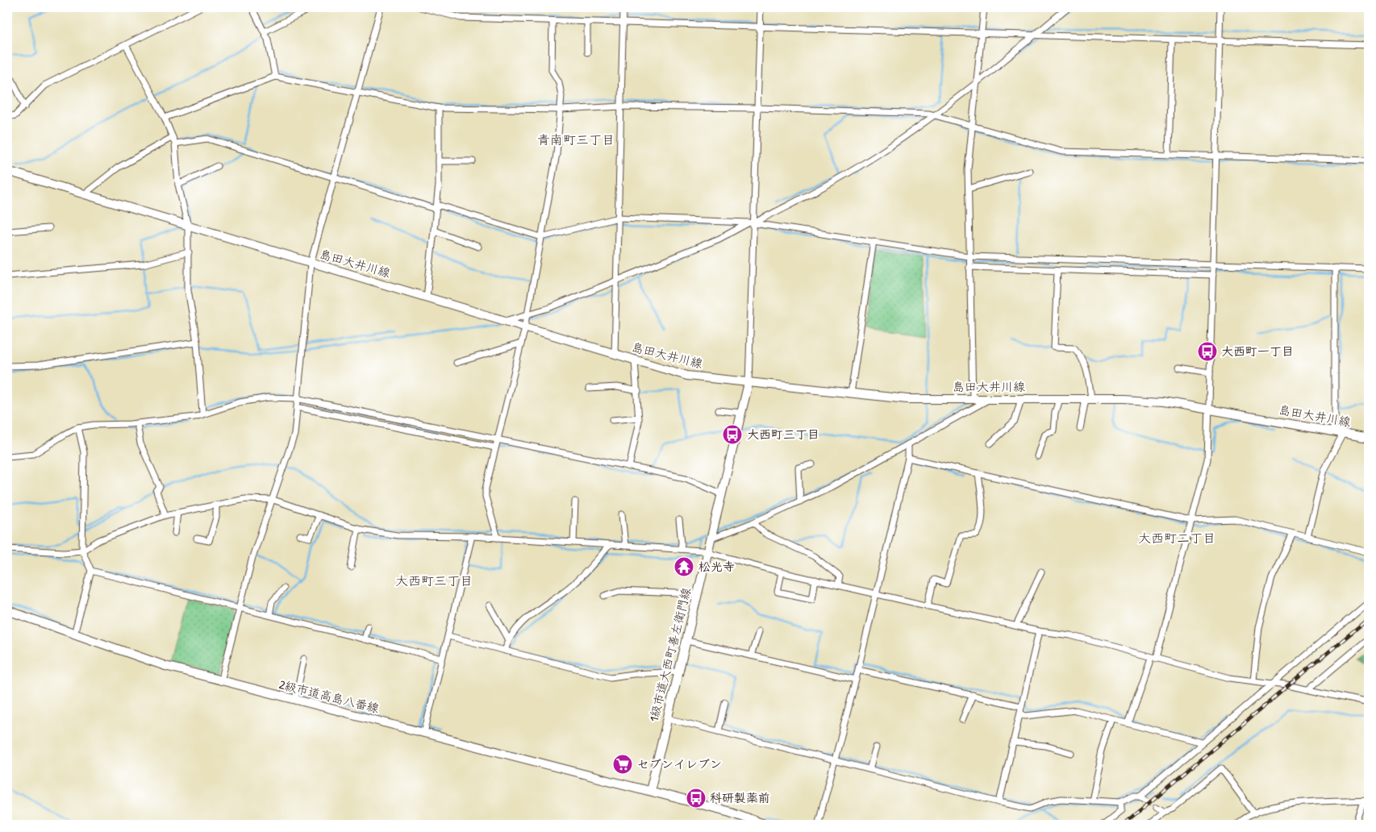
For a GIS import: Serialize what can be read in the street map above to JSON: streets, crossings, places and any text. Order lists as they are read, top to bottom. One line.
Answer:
{"streets":{"main road":["島田大井川線","1級市道大西町善左衛門線","2級市道高島八番線"]},"crossings":[["島田大井川線","1級市道大西町善左衛門線"],["1級市道大西町善左衛門線","2級市道高島八番線"]],"districts":["青南町三丁目","大西町二丁目","大西町三丁目"],"places":{"bus stop":["大西町一丁目","大西町三丁目","科研製薬前"],"temple":["松光寺"],"supermarket":["セブンイレブン"]}}
